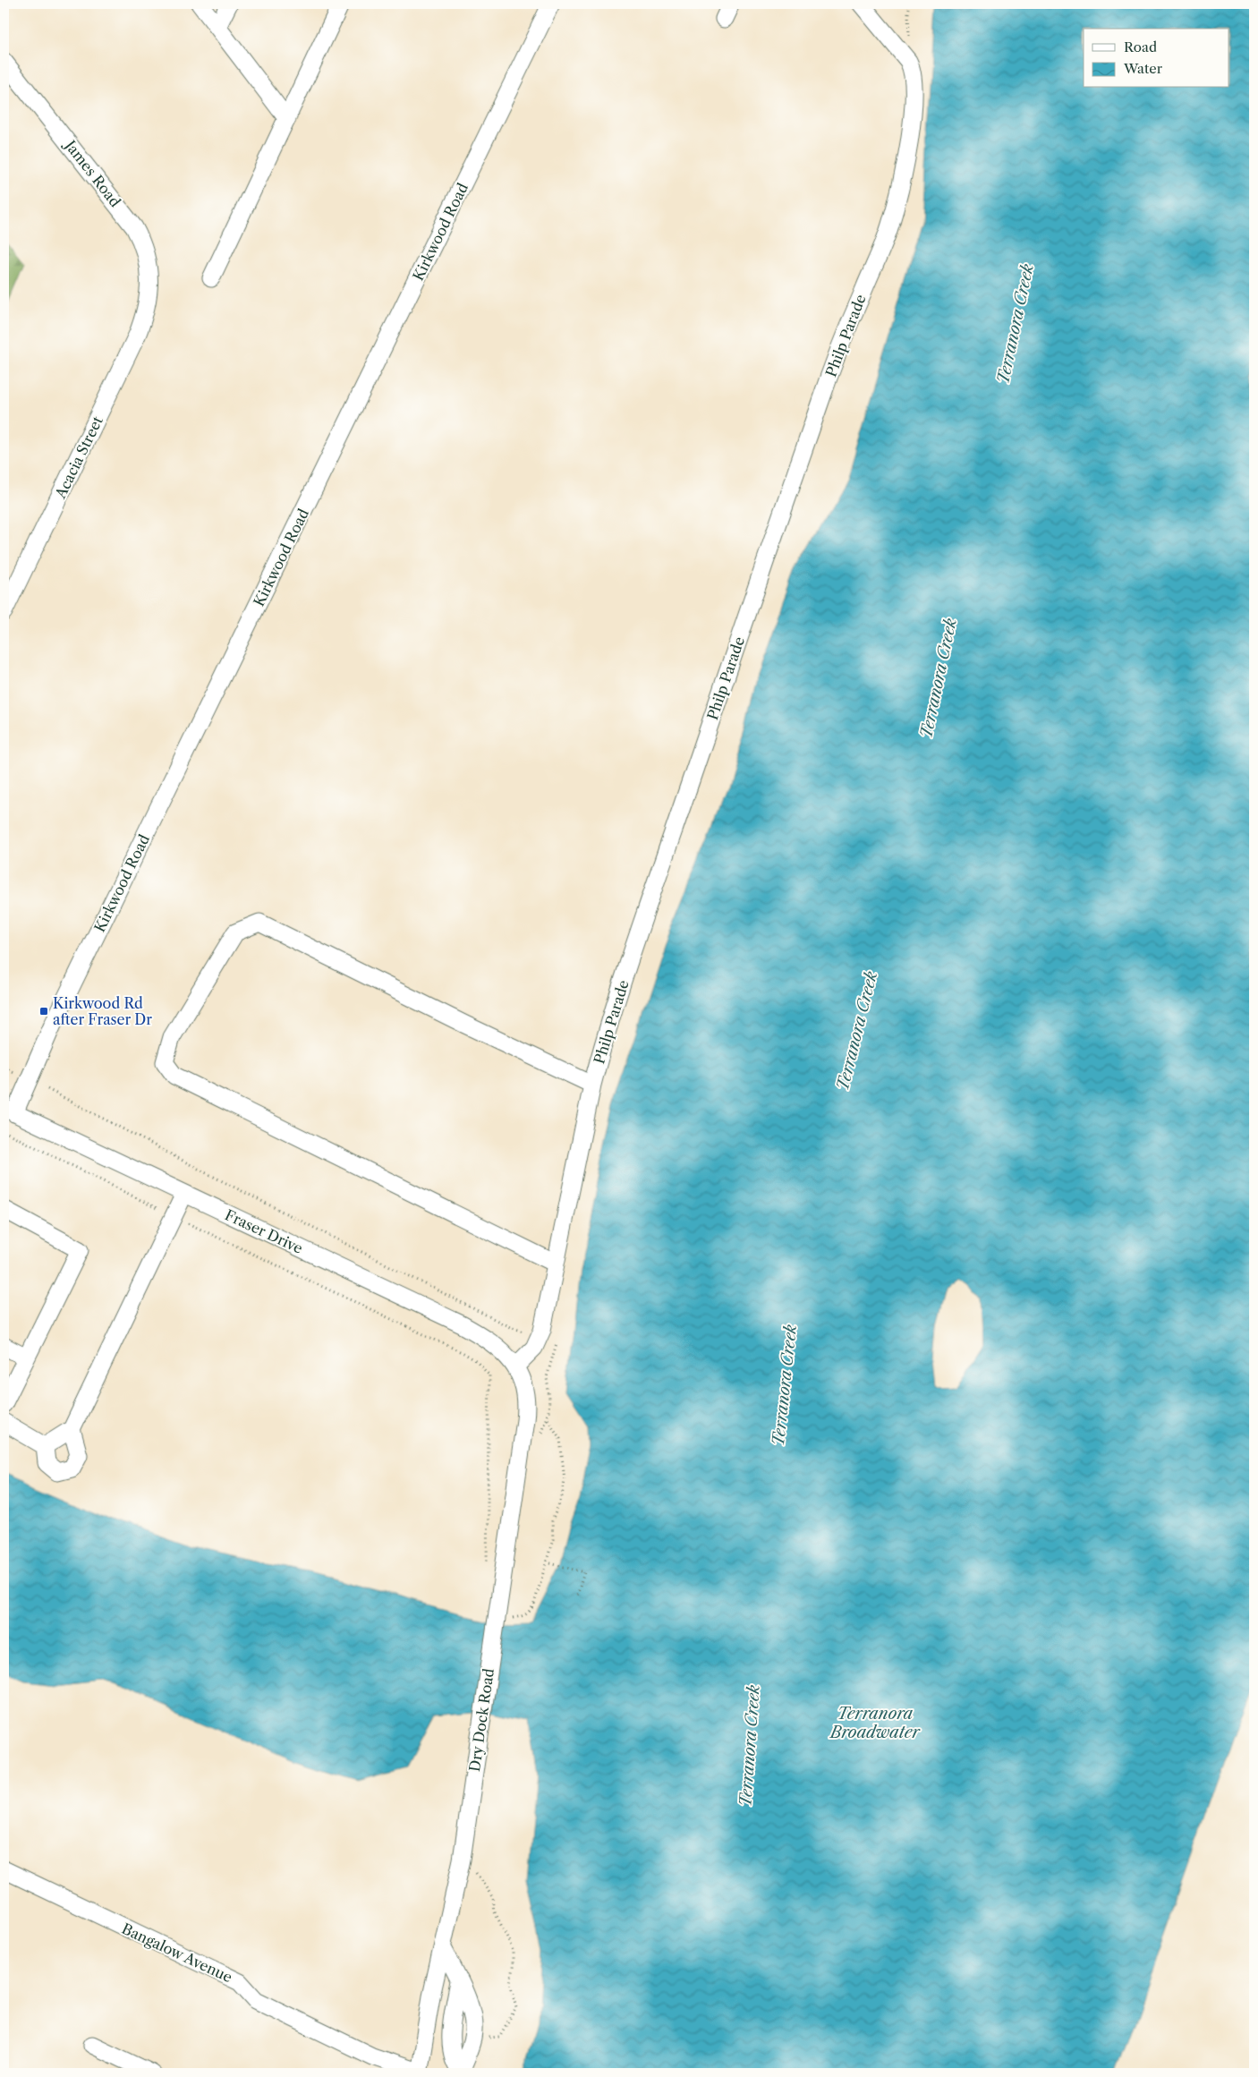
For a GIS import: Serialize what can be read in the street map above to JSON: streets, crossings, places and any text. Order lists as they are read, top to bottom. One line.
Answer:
{"streets":{"street":["James Road","Kirkwood Road","Philp Parade","Acacia Street","Fraser Drive","Dry Dock Road","Bangalow Avenue"]},"crossings":[["James Road","Acacia Street"],["Kirkwood Road","Fraser Drive"],["Philp Parade","Fraser Drive"],["Philp Parade","Dry Dock Road"],["Fraser Drive","Dry Dock Road"],["Dry Dock Road","Bangalow Avenue"]],"water":["Terranora Creek","Terranora Broadwater"],"places":{"transit":["Kirkwood Rd after Fraser Dr"]},"legend":["Road","Water"]}
